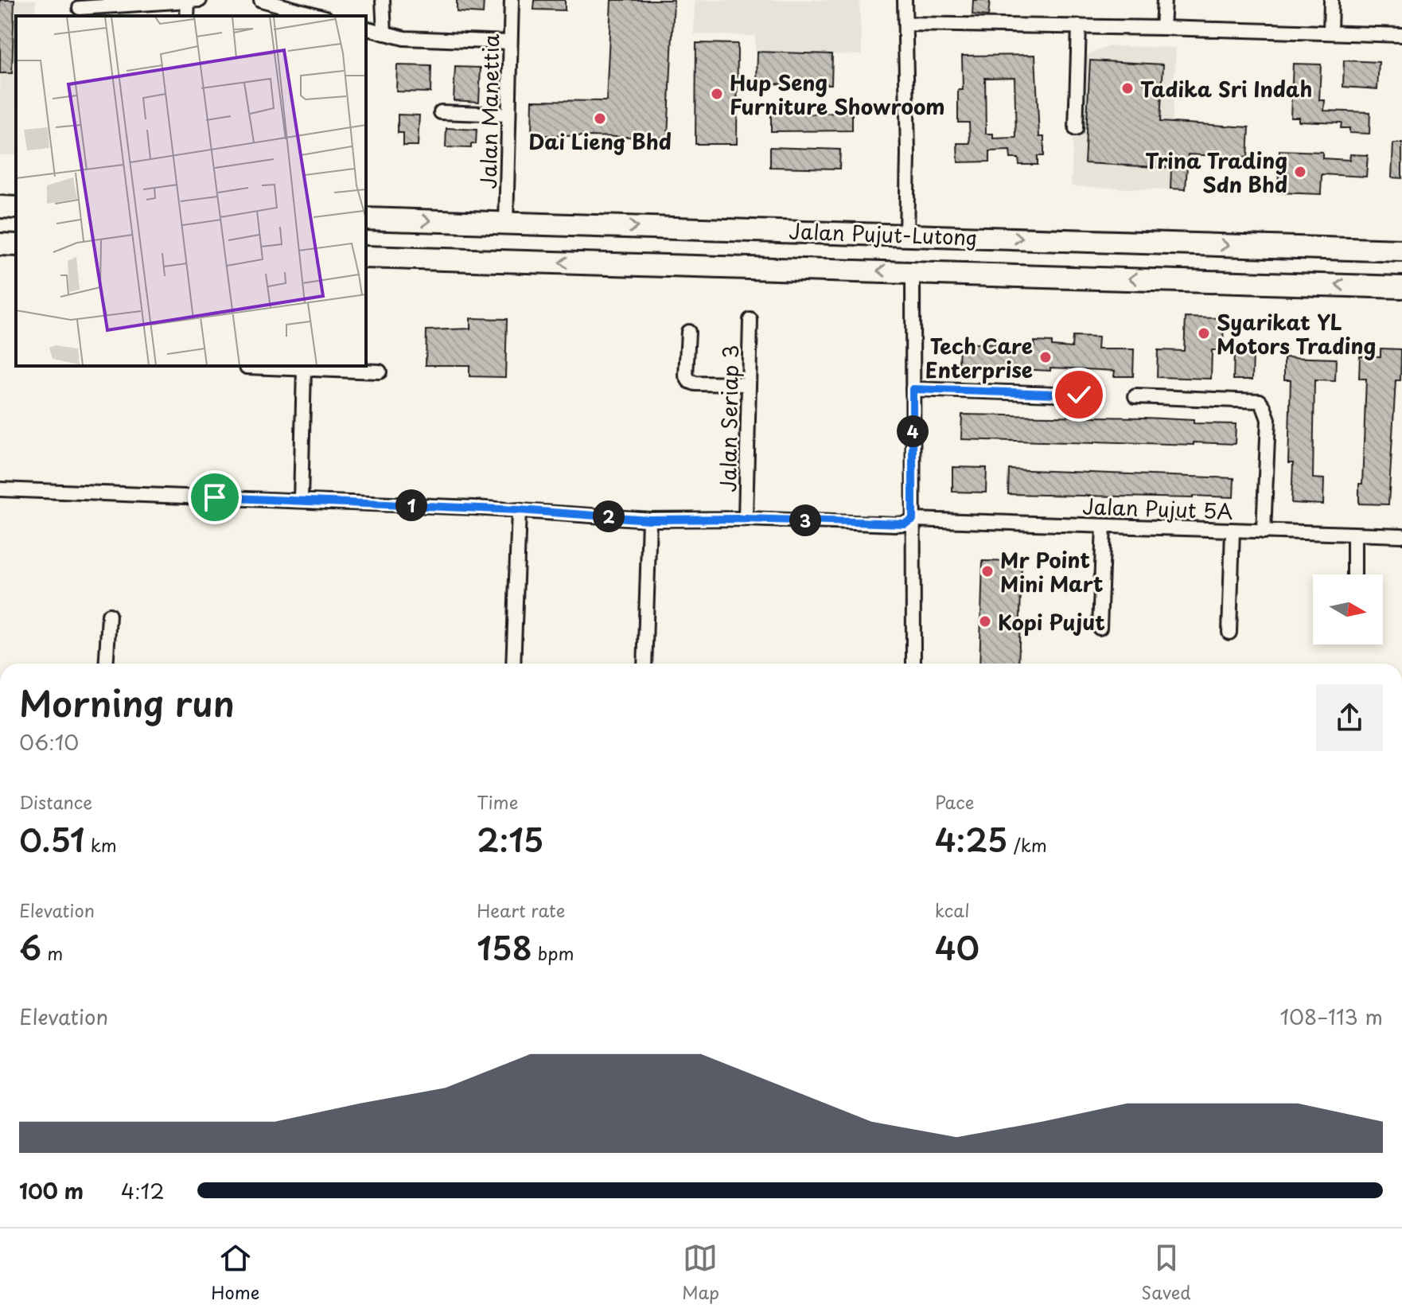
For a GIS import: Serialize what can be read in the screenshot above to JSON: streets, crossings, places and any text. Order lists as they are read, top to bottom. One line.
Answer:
{"streets":{"highway":["Jalan Pujut-Lutong"],"street":["Jalan Manettia","Jalan Seriap 3","Jalan Pujut 5A"]},"crossings":[["Jalan Manettia","Jalan Pujut-Lutong"],["Jalan Seriap 3","Jalan Pujut 5A"]],"places":["Tadika Sri Indah","Hup Seng Furniture Showroom","Dai Lieng Bhd","Trina Trading Sdn Bhd","Syarikat YL Motors Trading","Tech Care Enterprise","Mr Point Mini Mart","Kopi Pujut"],"north":"right","page":{"pins":["4","1","2","3"],"heading":["Morning run","06:10"],"stats":[["Distance","0.51 km"],["Time","2:15"],["Pace","4:25 /km"],["Elevation","6 m"],["Heart rate","158 bpm"],["kcal","40"]],"chart":["Elevation","108–113 m"],"list":[{"name":"100 m","note":"4:12"}],"tabs":["Home","Map","Saved"]}}
